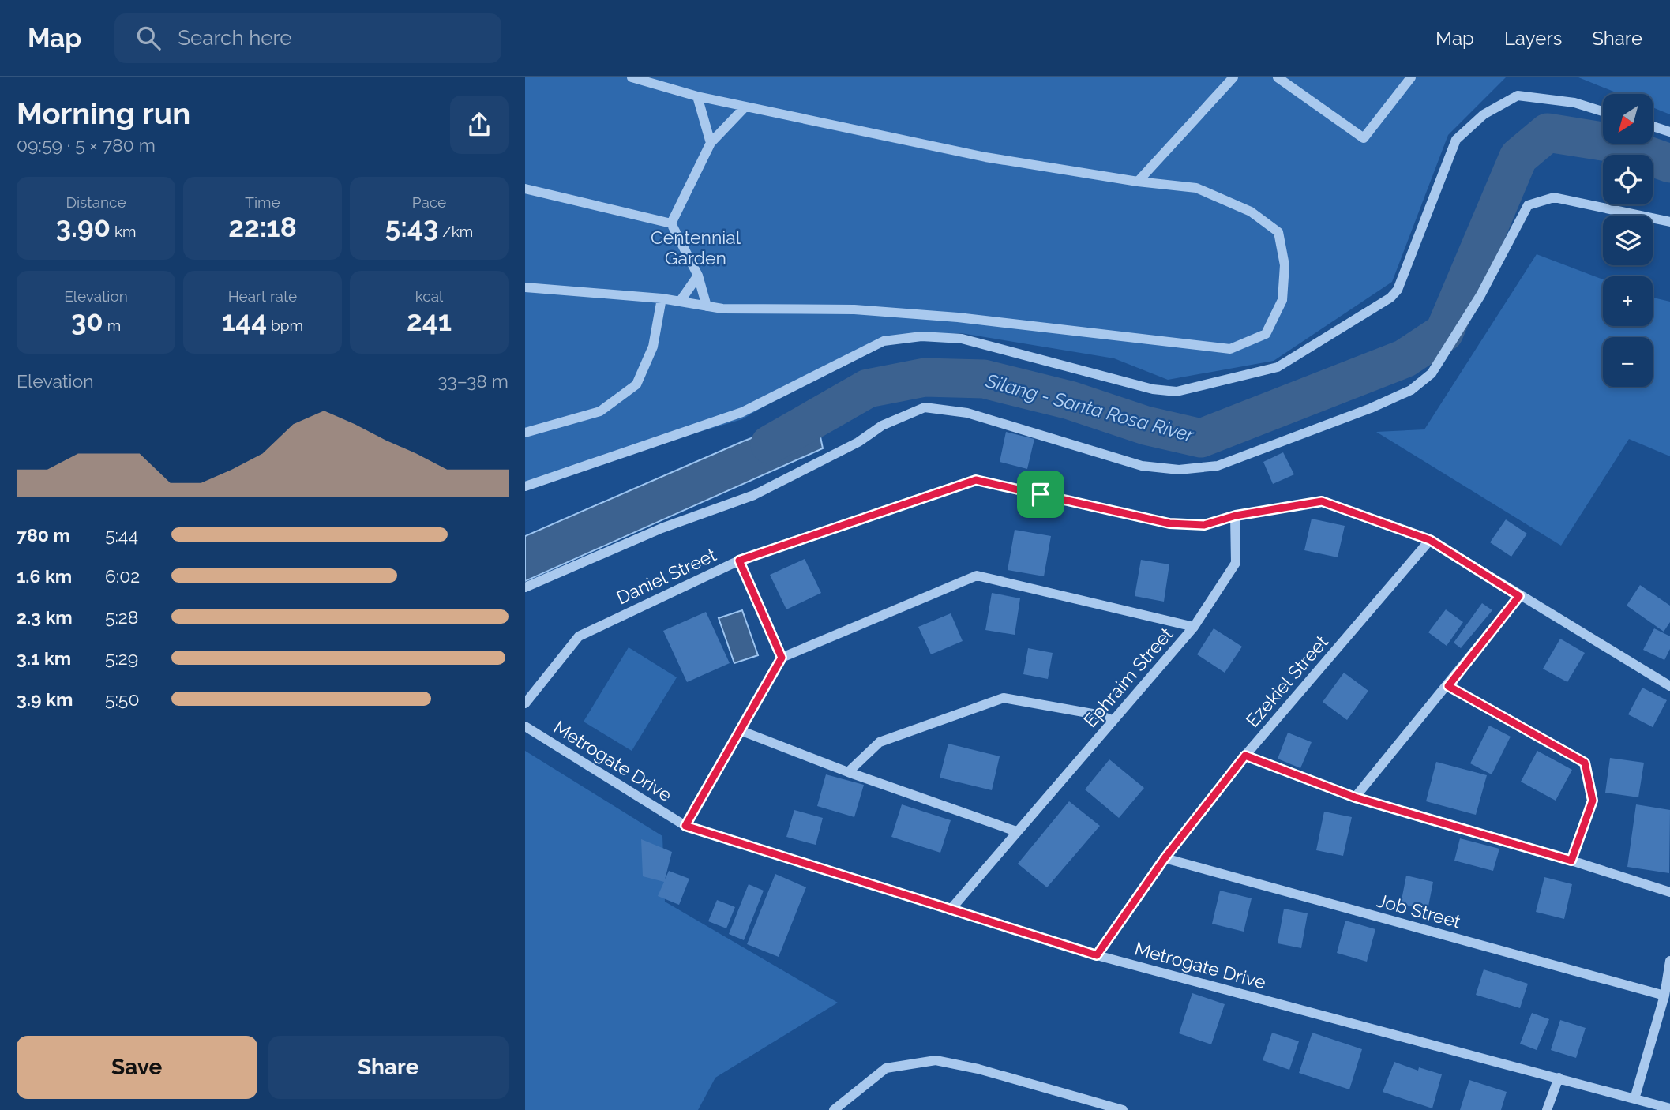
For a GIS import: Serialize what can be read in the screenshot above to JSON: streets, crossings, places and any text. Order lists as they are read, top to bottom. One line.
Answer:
{"streets":{"street":["Daniel Street","Ephraim Street","Ezekiel Street","Metrogate Drive","Job Street"]},"crossings":[["Daniel Street","Ephraim Street"],["Ephraim Street","Metrogate Drive"],["Ezekiel Street","Metrogate Drive"],["Ezekiel Street","Job Street"]],"water":["Silang - Santa Rosa River"],"parks":["Centennial Garden"],"north":"bottom left","page":{"header":"Map","search":"Search here","nav":["Map","Layers","Share"],"heading":["Morning run","09:59 · 5 × 780 m"],"map_buttons":["+","−"],"stats":[["Distance","3.90 km"],["Time","22:18"],["Pace","5:43 /km"],["Elevation","30 m"],["Heart rate","144 bpm"],["kcal","241"]],"chart":["Elevation","33–38 m"],"list":[{"name":"780 m","note":"5:44"},{"name":"1.6 km","note":"6:02"},{"name":"2.3 km","note":"5:28"},{"name":"3.1 km","note":"5:29"},{"name":"3.9 km","note":"5:50"}],"buttons":["Save","Share"]}}
